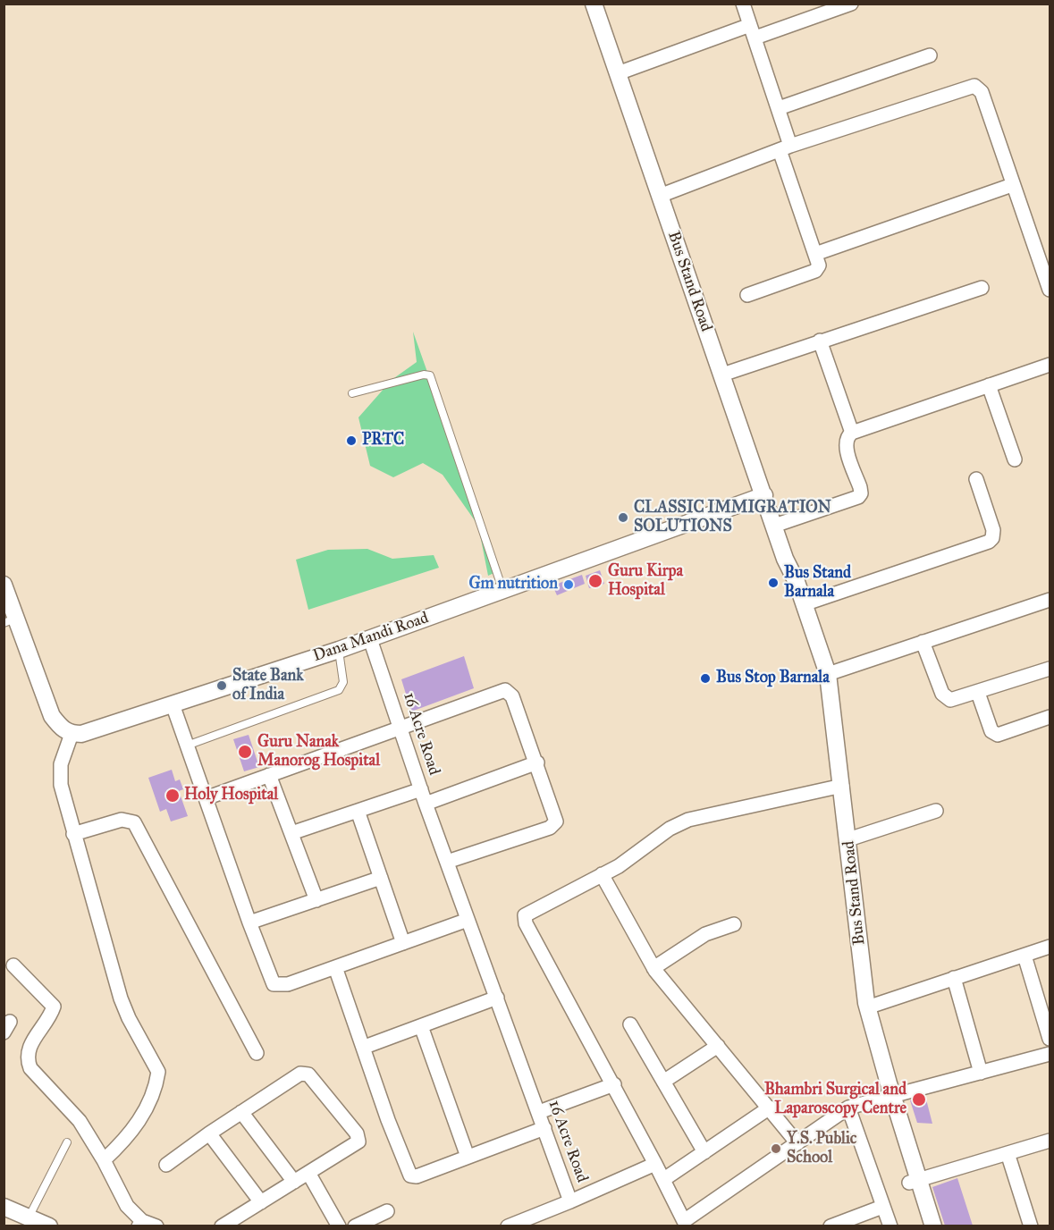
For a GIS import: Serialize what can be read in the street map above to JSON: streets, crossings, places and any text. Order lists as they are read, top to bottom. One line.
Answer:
{"streets":{"street":["Bus Stand Road","Dana Mandi Road","16 Acre Road"]},"crossings":[["Bus Stand Road","Dana Mandi Road"],["Dana Mandi Road","16 Acre Road"]],"places":["PRTC","CLASSIC IMMIGRATION SOLUTIONS","Guru Kirpa Hospital","Bus Stand Barnala","Gm nutrition","Bus Stop Barnala","State Bank of India","Guru Nanak Manorog Hospital","Holy Hospital","Bhambri Surgical and Laparoscopy Centre","Y.S. Public School"]}
